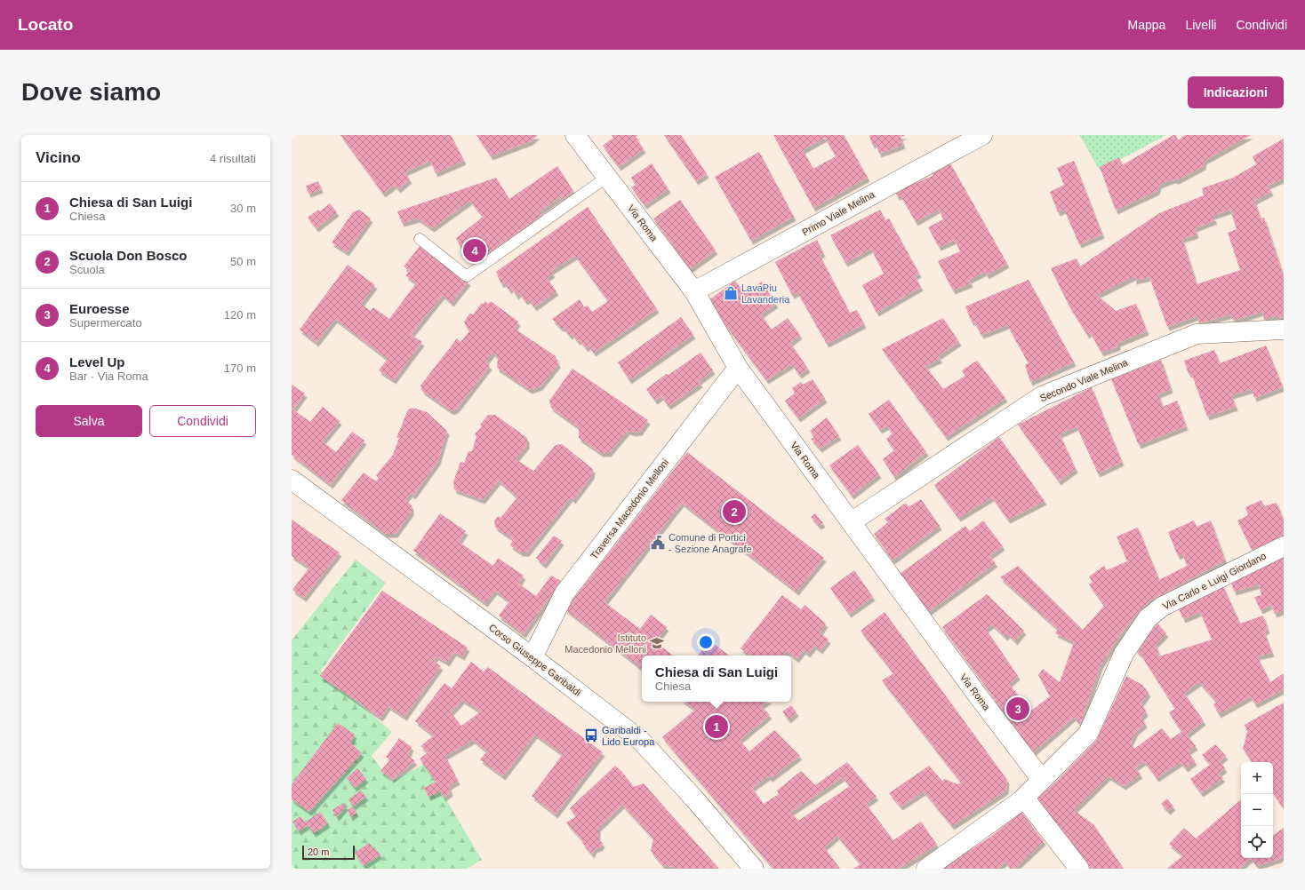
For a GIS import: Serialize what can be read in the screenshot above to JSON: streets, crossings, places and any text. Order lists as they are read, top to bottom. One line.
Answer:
{"streets":{"street":["Primo Viale Melina","Via Roma","Secondo Viale Melina","Traversa Macedonio Melloni","Via Carlo e Luigi Giordano","Corso Giuseppe Garibaldi"]},"crossings":[["Primo Viale Melina","Via Roma"],["Via Roma","Secondo Viale Melina"],["Via Roma","Traversa Macedonio Melloni"],["Via Roma","Via Carlo e Luigi Giordano"],["Traversa Macedonio Melloni","Corso Giuseppe Garibaldi"]],"places":{"shop":["LavaPiu Lavanderia"],"public building":["Comune di Portici - Sezione Anagrafe"],"school or university":["Istituto Macedonio Melloni"],"bus stop":["Garibaldi - Lido Europa"]},"scale_bar":"20 m","page":{"header":"Locato","nav":["Mappa","Livelli","Condividi"],"buttons":["Indicazioni",["Salva","Condividi"]],"title":"Dove siamo","heading":["Vicino","4 risultati"],"list":[{"mark":"1","name":"Chiesa di San Luigi","note":"Chiesa","value":"30 m"},{"mark":"2","name":"Scuola Don Bosco","note":"Scuola","value":"50 m"},{"mark":"3","name":"Euroesse","note":"Supermercato","value":"120 m"},{"mark":"4","name":"Level Up","note":"Bar · Via Roma","value":"170 m"}],"pins":["4","2","3","1"],"popup":["Chiesa di San Luigi","Chiesa"],"map_buttons":["+","−"],"scale":"20 m"}}
